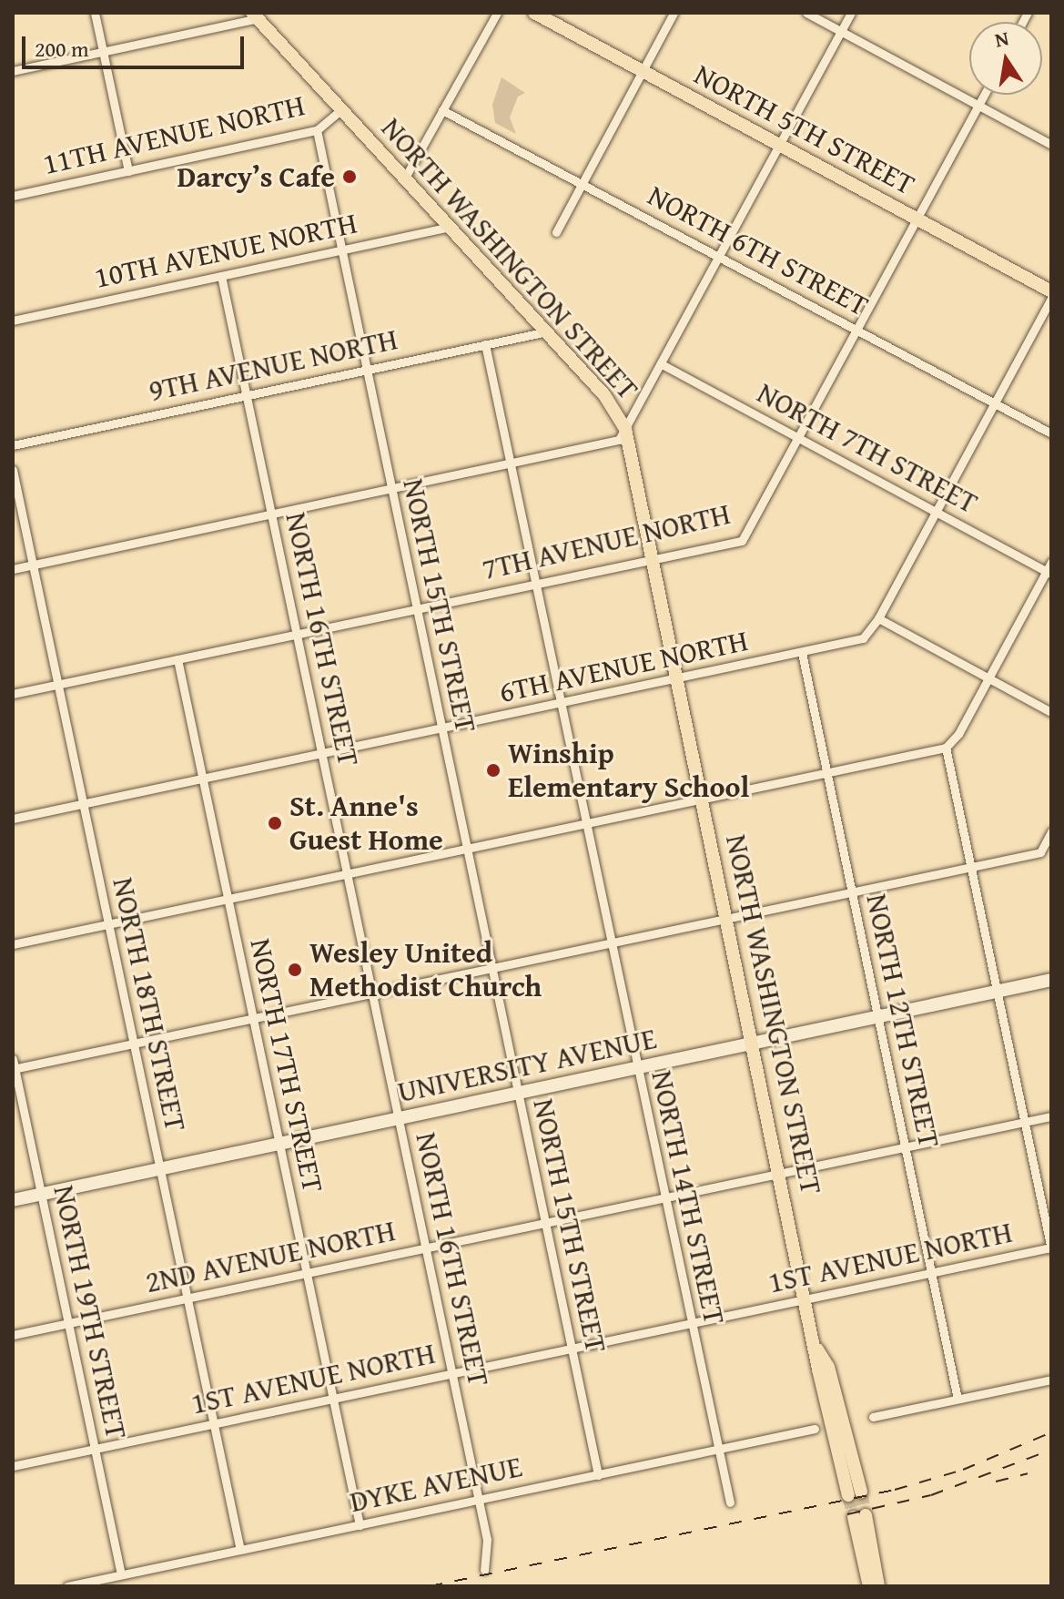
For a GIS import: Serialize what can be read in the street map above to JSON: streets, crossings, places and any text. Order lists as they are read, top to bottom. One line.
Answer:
{"streets":{"main road":["NORTH 5TH STREET","NORTH WASHINGTON STREET"],"street":["11TH AVENUE NORTH","10TH AVENUE NORTH","NORTH 6TH STREET","9TH AVENUE NORTH","NORTH 7TH STREET","7TH AVENUE NORTH","NORTH 15TH STREET","NORTH 16TH STREET","6TH AVENUE NORTH","NORTH 18TH STREET","NORTH 12TH STREET","NORTH 17TH STREET","UNIVERSITY AVENUE","NORTH 14TH STREET","2ND AVENUE NORTH","1ST AVENUE NORTH","NORTH 19TH STREET","DYKE AVENUE"]},"crossings":[["NORTH 5TH STREET","7TH AVENUE NORTH"],["11TH AVENUE NORTH","NORTH WASHINGTON STREET"],["11TH AVENUE NORTH","NORTH 15TH STREET"],["10TH AVENUE NORTH","NORTH WASHINGTON STREET"],["10TH AVENUE NORTH","NORTH 15TH STREET"],["10TH AVENUE NORTH","NORTH 16TH STREET"],["NORTH 6TH STREET","7TH AVENUE NORTH"],["NORTH 6TH STREET","6TH AVENUE NORTH"],["NORTH WASHINGTON STREET","9TH AVENUE NORTH"],["NORTH WASHINGTON STREET","7TH AVENUE NORTH"],["NORTH WASHINGTON STREET","6TH AVENUE NORTH"],["NORTH WASHINGTON STREET","UNIVERSITY AVENUE"],["NORTH WASHINGTON STREET","2ND AVENUE NORTH"],["NORTH WASHINGTON STREET","1ST AVENUE NORTH"],["9TH AVENUE NORTH","NORTH 15TH STREET"],["9TH AVENUE NORTH","NORTH 16TH STREET"],["9TH AVENUE NORTH","NORTH 14TH STREET"],["NORTH 7TH STREET","7TH AVENUE NORTH"],["NORTH 7TH STREET","6TH AVENUE NORTH"],["7TH AVENUE NORTH","NORTH 15TH STREET"],["7TH AVENUE NORTH","NORTH 16TH STREET"],["7TH AVENUE NORTH","NORTH 18TH STREET"],["7TH AVENUE NORTH","NORTH 17TH STREET"],["7TH AVENUE NORTH","NORTH 14TH STREET"],["NORTH 15TH STREET","6TH AVENUE NORTH"],["NORTH 15TH STREET","UNIVERSITY AVENUE"],["NORTH 15TH STREET","2ND AVENUE NORTH"],["NORTH 15TH STREET","1ST AVENUE NORTH"],["NORTH 15TH STREET","DYKE AVENUE"],["NORTH 16TH STREET","6TH AVENUE NORTH"],["NORTH 16TH STREET","UNIVERSITY AVENUE"],["NORTH 16TH STREET","2ND AVENUE NORTH"],["NORTH 16TH STREET","1ST AVENUE NORTH"],["NORTH 16TH STREET","DYKE AVENUE"],["6TH AVENUE NORTH","NORTH 18TH STREET"],["6TH AVENUE NORTH","NORTH 12TH STREET"],["6TH AVENUE NORTH","NORTH 17TH STREET"],["6TH AVENUE NORTH","NORTH 14TH STREET"],["NORTH 18TH STREET","UNIVERSITY AVENUE"],["NORTH 18TH STREET","2ND AVENUE NORTH"],["NORTH 18TH STREET","1ST AVENUE NORTH"],["NORTH 18TH STREET","DYKE AVENUE"],["NORTH 12TH STREET","UNIVERSITY AVENUE"],["NORTH 12TH STREET","2ND AVENUE NORTH"],["NORTH 12TH STREET","1ST AVENUE NORTH"],["NORTH 17TH STREET","UNIVERSITY AVENUE"],["NORTH 17TH STREET","2ND AVENUE NORTH"],["NORTH 17TH STREET","1ST AVENUE NORTH"],["NORTH 17TH STREET","DYKE AVENUE"],["UNIVERSITY AVENUE","NORTH 14TH STREET"],["UNIVERSITY AVENUE","NORTH 19TH STREET"],["NORTH 14TH STREET","2ND AVENUE NORTH"],["NORTH 14TH STREET","1ST AVENUE NORTH"],["NORTH 14TH STREET","DYKE AVENUE"],["2ND AVENUE NORTH","NORTH 19TH STREET"],["1ST AVENUE NORTH","NORTH 19TH STREET"],["NORTH 19TH STREET","DYKE AVENUE"]],"places":["Darcy’s Cafe","Winship Elementary School","St. Anne's Guest Home","Wesley United Methodist Church"],"scale_bar":"200 m","north":"top"}
